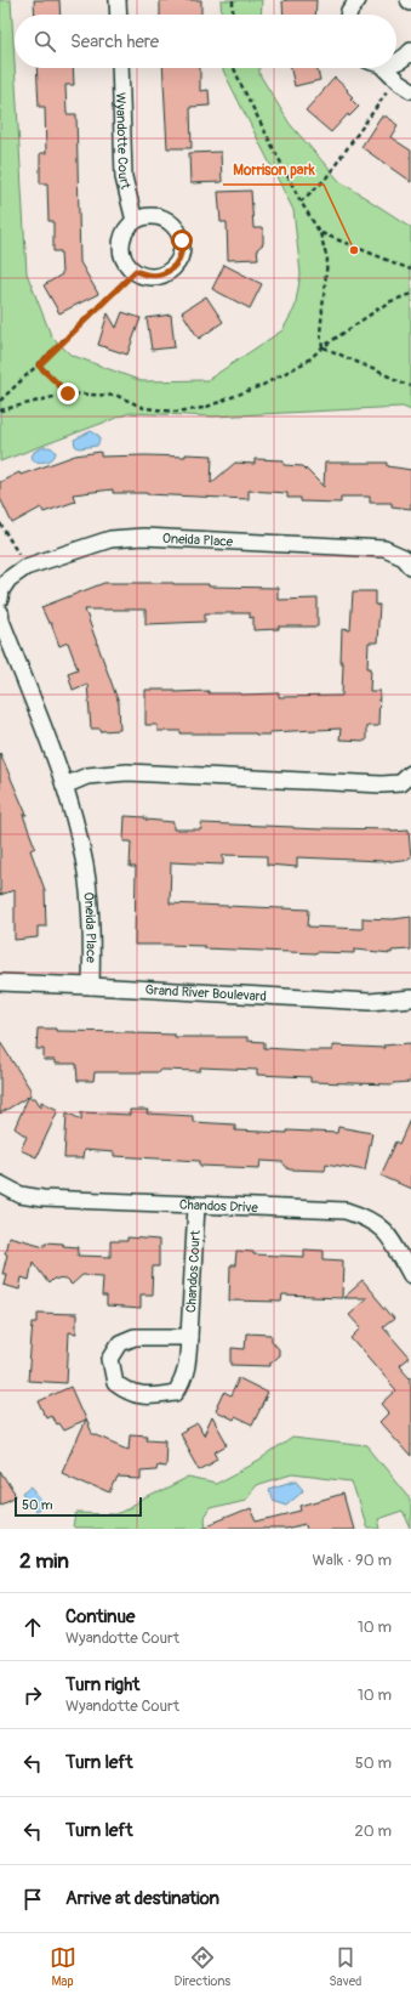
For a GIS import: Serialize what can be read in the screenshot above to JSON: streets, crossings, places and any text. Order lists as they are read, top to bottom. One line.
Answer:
{"streets":{"street":["Wyandotte Court","Oneida Place","Grand River Boulevard","Chandos Drive","Chandos Court"]},"crossings":[["Oneida Place","Grand River Boulevard"],["Chandos Drive","Chandos Court"]],"places":["Morrison park"],"scale_bar":"50 m","page":{"search":"Search here","scale":"50 m","heading":["2 min","Walk · 90 m"],"list":[["Continue","Wyandotte Court","10 m"],["Turn right","Wyandotte Court","10 m"],["Turn left","50 m"],["Turn left","20 m"],"Arrive at destination"],"nav":["Map","Directions","Saved"]}}
